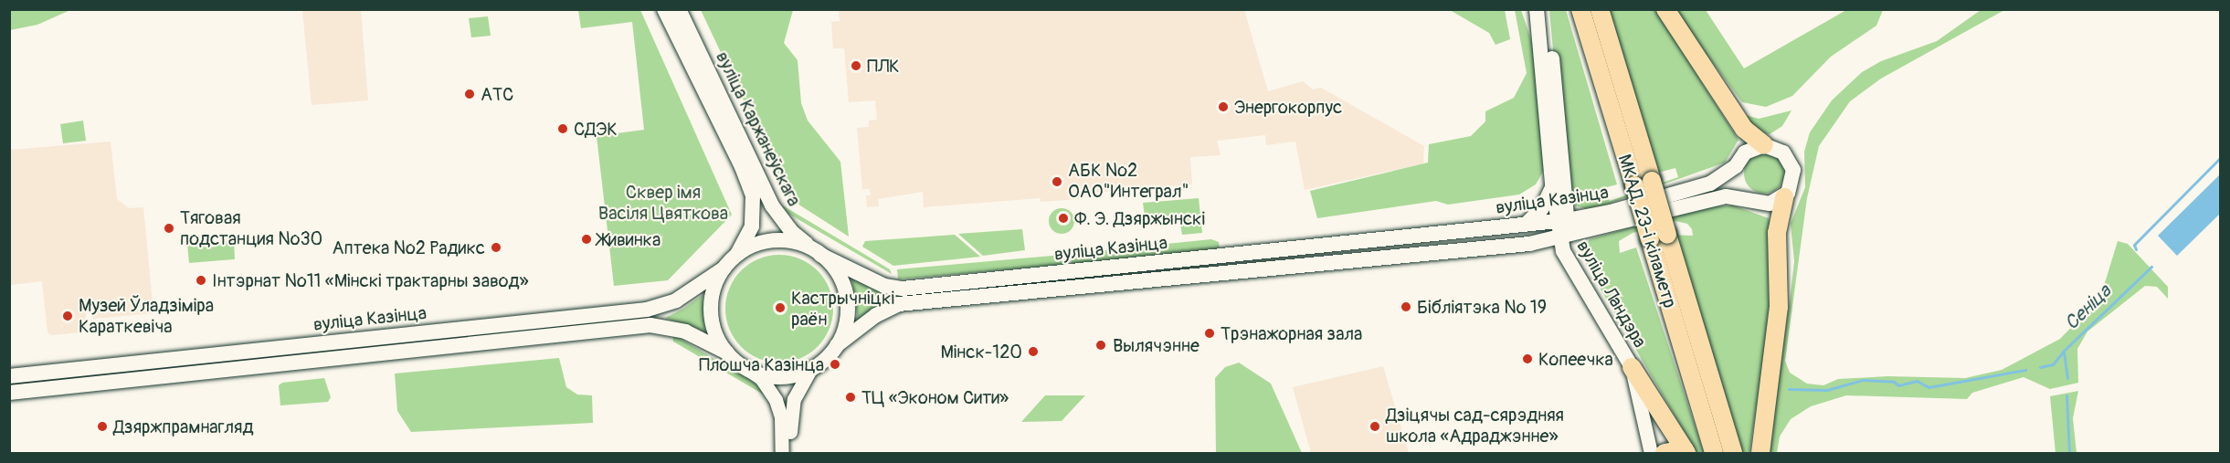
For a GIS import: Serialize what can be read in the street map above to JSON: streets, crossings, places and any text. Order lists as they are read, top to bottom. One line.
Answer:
{"streets":{"highway":["МКАД, 23-і кіламетр"],"main road":["вуліца Каржанеўскага","вуліца Казінца","вуліца Ландэра"]},"crossings":[["вуліца Каржанеўскага","вуліца Казінца"],["вуліца Казінца","вуліца Ландэра"]],"water":["Сеніца"],"parks":["Сквер імя Васіля Цвяткова"],"places":["ПЛК","АТС","Энергокорпус","СДЭК","АБК №2 ОАО\"Интеграл\"","Ф. Э. Дзяржынскі","Тяговая подстанция №30","Живинка","Аптека №2 Радикс","Інтэрнат №11 «Мінскі трактарны завод»","Бібліятэка № 19","Кастрычніцкі раён","Музей Ўладзіміра Караткевіча","Трэнажорная зала","Вылячэнне","Мінск-120","Копеечка","Плошча Казінца","ТЦ «Эконом Сити»","Дзяржпрамнагляд","Дзіцячы сад-сярэдняя школа «Адраджэнне»"]}
